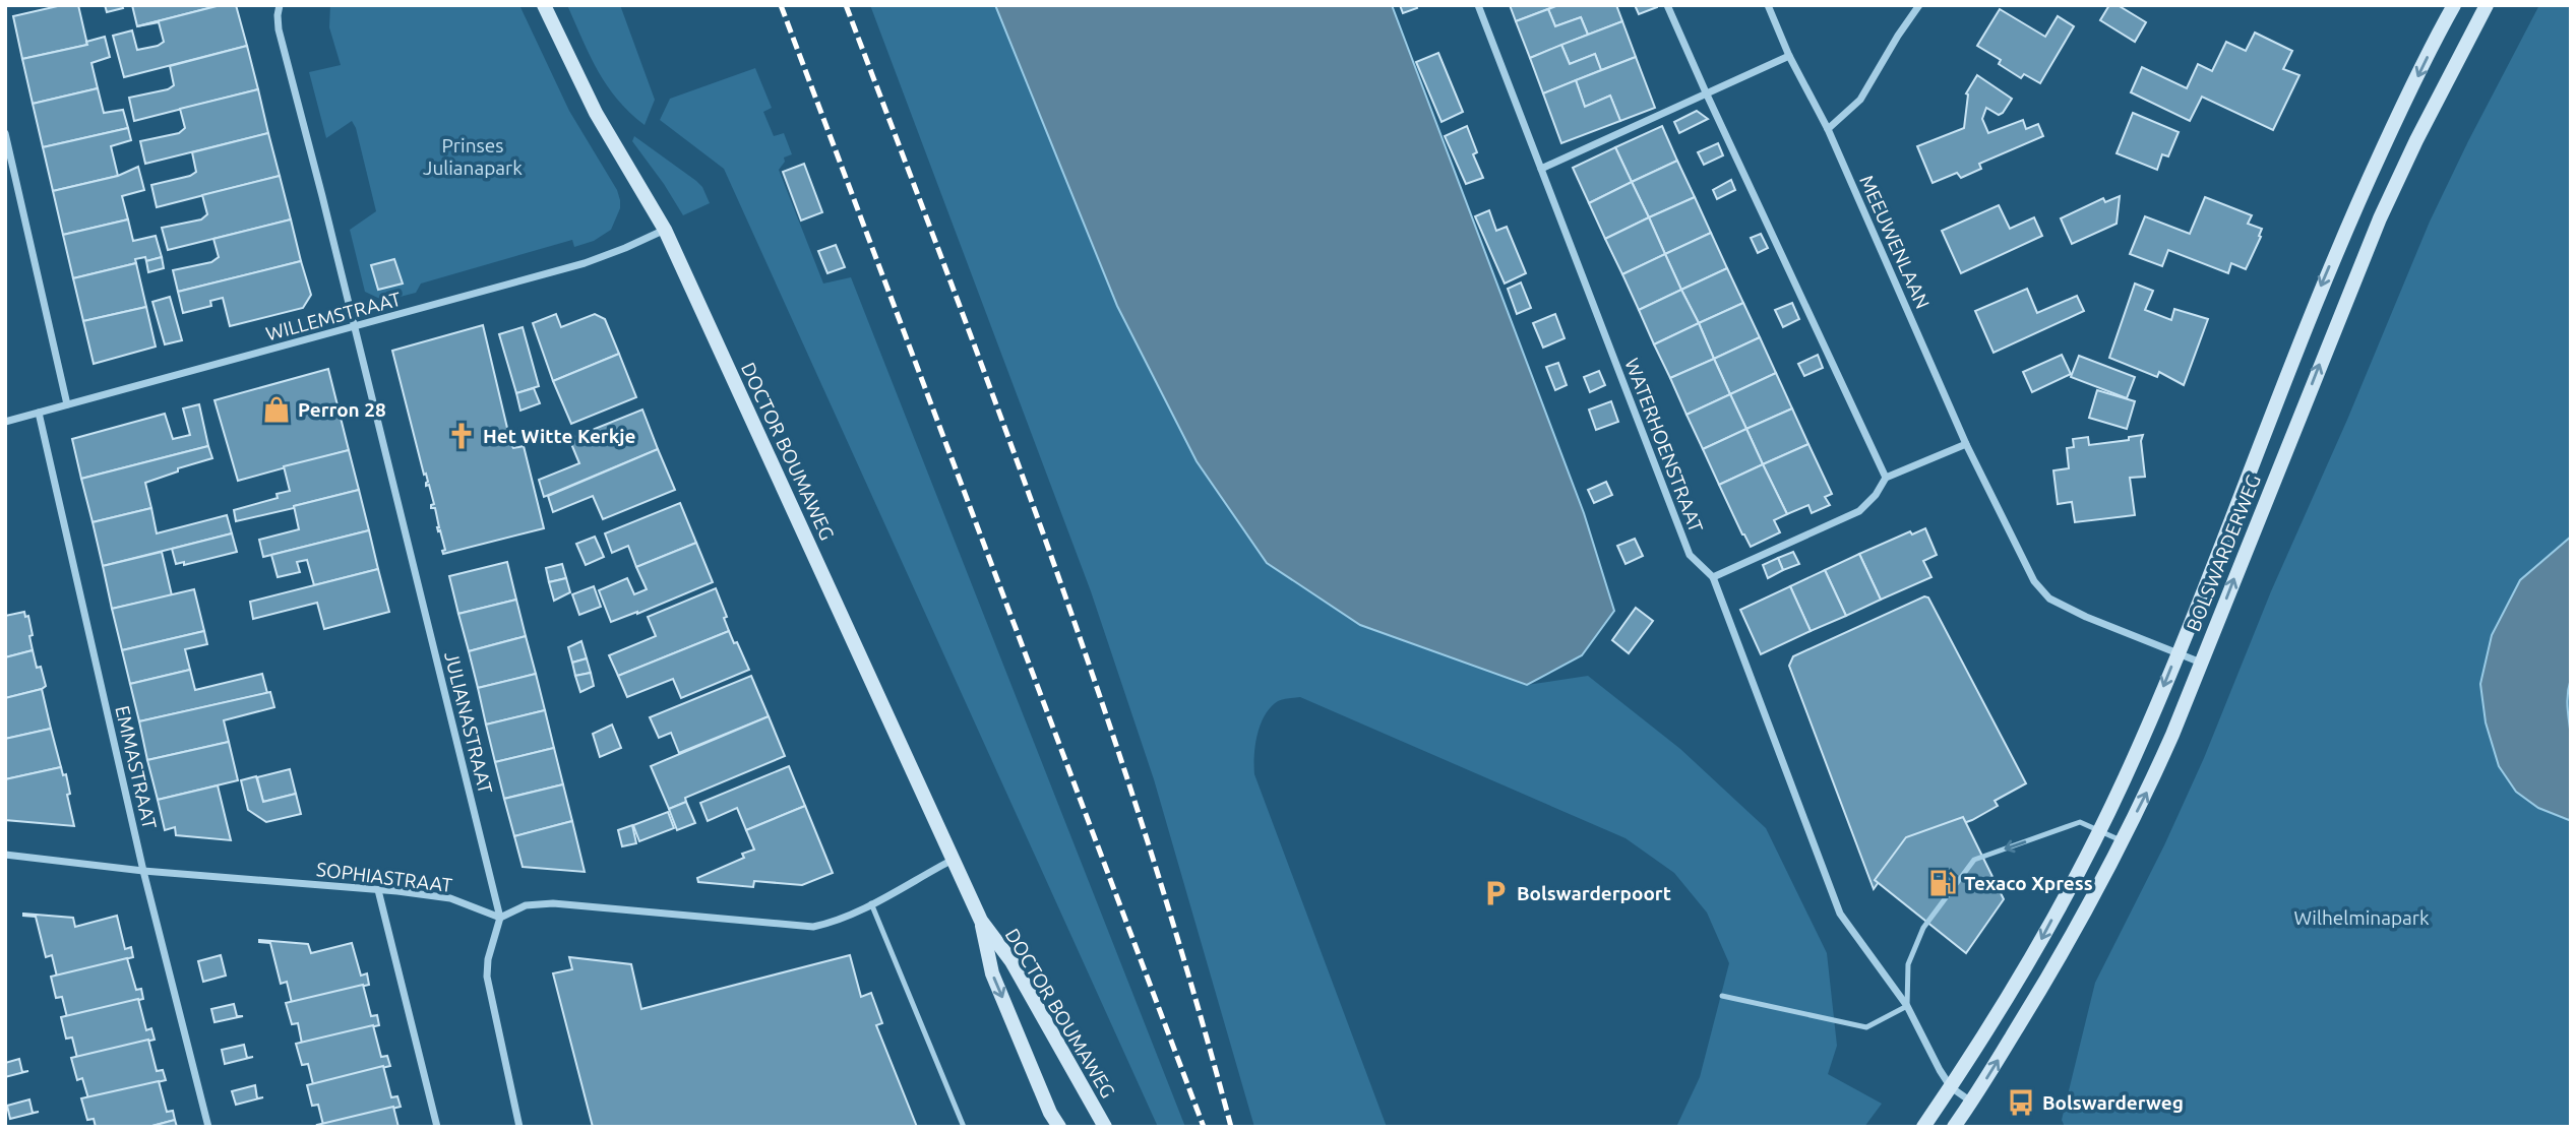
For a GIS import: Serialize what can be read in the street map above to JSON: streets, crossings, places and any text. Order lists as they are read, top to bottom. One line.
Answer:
{"streets":{"main road":["DOCTOR BOUMAWEG","BOLSWARDERWEG"],"street":["MEEUWENLAAN","WILLEMSTRAAT","WATERHOENSTRAAT","JULIANASTRAAT","EMMASTRAAT","SOPHIASTRAAT"]},"crossings":[["MEEUWENLAAN","BOLSWARDERWEG"],["WILLEMSTRAAT","DOCTOR BOUMAWEG"],["WILLEMSTRAAT","JULIANASTRAAT"],["WILLEMSTRAAT","EMMASTRAAT"],["WATERHOENSTRAAT","BOLSWARDERWEG"],["JULIANASTRAAT","SOPHIASTRAAT"],["EMMASTRAAT","SOPHIASTRAAT"]],"parks":["Prinses Julianapark","Wilhelminapark"],"places":{"shop":["Perron 28"],"church":["Het Witte Kerkje"],"fuel station":["Texaco Xpress"],"parking":["Bolswarderpoort"],"bus stop":["Bolswarderweg"]}}
